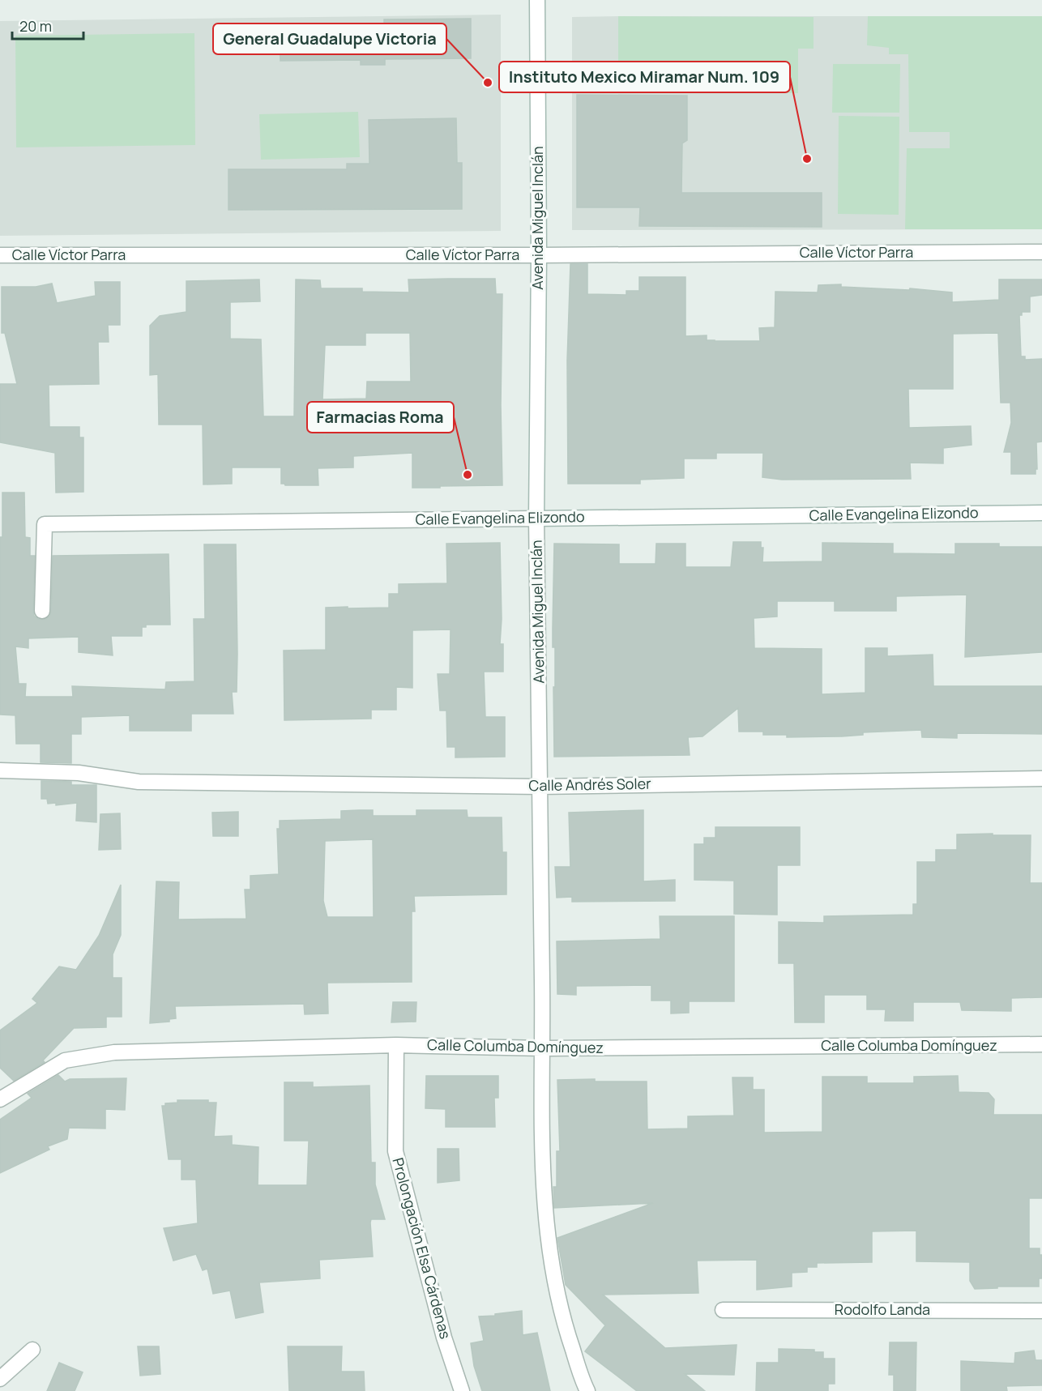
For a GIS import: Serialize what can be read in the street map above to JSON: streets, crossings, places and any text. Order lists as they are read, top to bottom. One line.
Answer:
{"streets":{"street":["Avenida Miguel Inclán","Calle Víctor Parra","Calle Evangelina Elizondo","Calle Andrés Soler","Calle Columba Domínguez","Prolongación Elsa Cárdenas","Rodolfo Landa"]},"crossings":[["Avenida Miguel Inclán","Calle Víctor Parra"],["Avenida Miguel Inclán","Calle Evangelina Elizondo"],["Avenida Miguel Inclán","Calle Andrés Soler"],["Avenida Miguel Inclán","Calle Columba Domínguez"],["Calle Columba Domínguez","Prolongación Elsa Cárdenas"]],"places":["General Guadalupe Victoria","Instituto Mexico Miramar Num. 109","Farmacias Roma"],"scale_bar":"20 m"}
